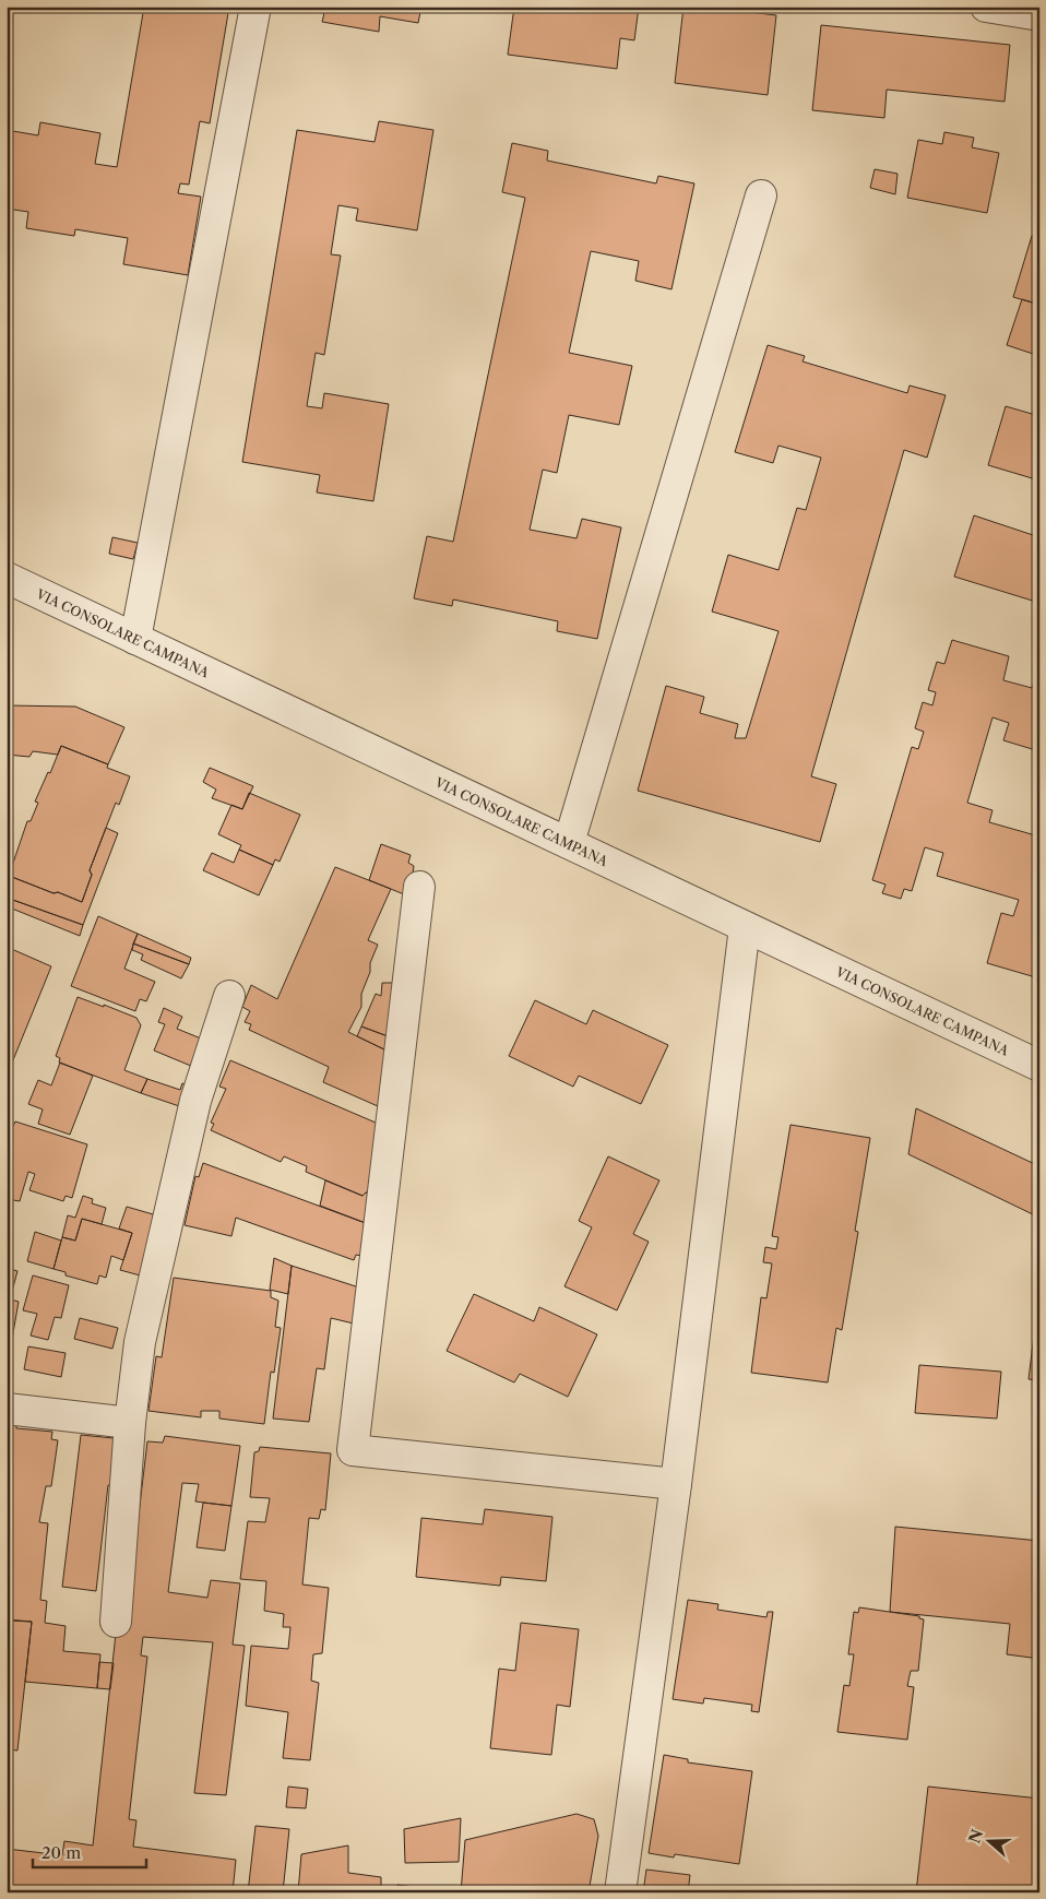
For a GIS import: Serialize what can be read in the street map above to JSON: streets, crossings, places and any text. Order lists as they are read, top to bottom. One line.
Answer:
{"streets":{"street":["VIA CONSOLARE CAMPANA"]},"scale_bar":"20 m","north":"left"}
